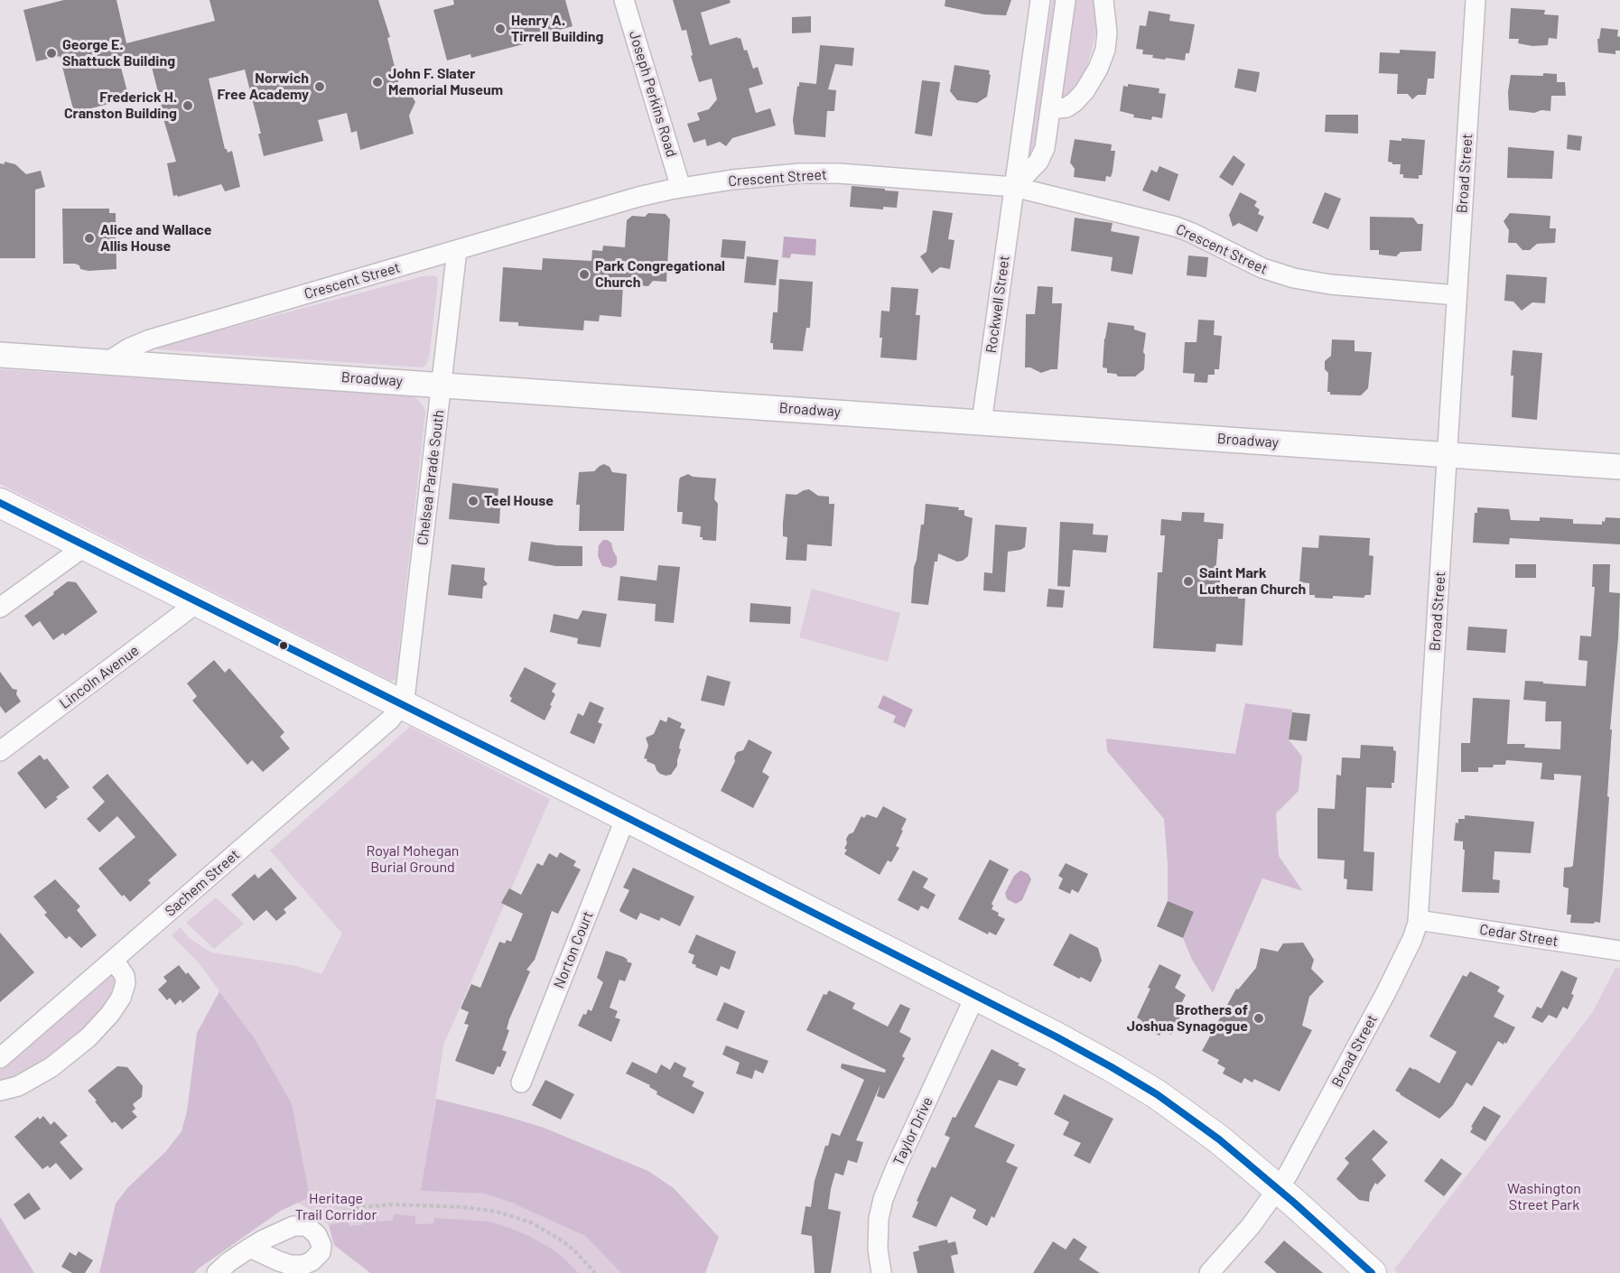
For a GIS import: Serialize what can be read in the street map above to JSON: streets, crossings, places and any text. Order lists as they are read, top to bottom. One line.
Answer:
{"streets":{"main road":["Broadway"],"street":["Joseph Perkins Road","Broad Street","Crescent Street","Rockwell Street","Chelsea Parade South","Lincoln Avenue","Sachem Street","Cedar Street","Norton Court","Taylor Drive"]},"crossings":[["Joseph Perkins Road","Crescent Street"],["Broad Street","Crescent Street"],["Broad Street","Broadway"],["Broad Street","Cedar Street"],["Crescent Street","Rockwell Street"],["Crescent Street","Broadway"],["Crescent Street","Chelsea Parade South"],["Rockwell Street","Broadway"],["Broadway","Chelsea Parade South"],["Chelsea Parade South","Sachem Street"]],"parks":["Royal Mohegan Burial Ground","Washington Street Park","Heritage Trail Corridor"],"places":["Henry A. Tirrell Building","George E. Shattuck Building","John F. Slater Memorial Museum","Norwich Free Academy","Frederick H. Cranston Building","Alice and Wallace Allis House","Park Congregational Church","Teel House","Saint Mark Lutheran Church","Brothers of Joshua Synagogue"]}
